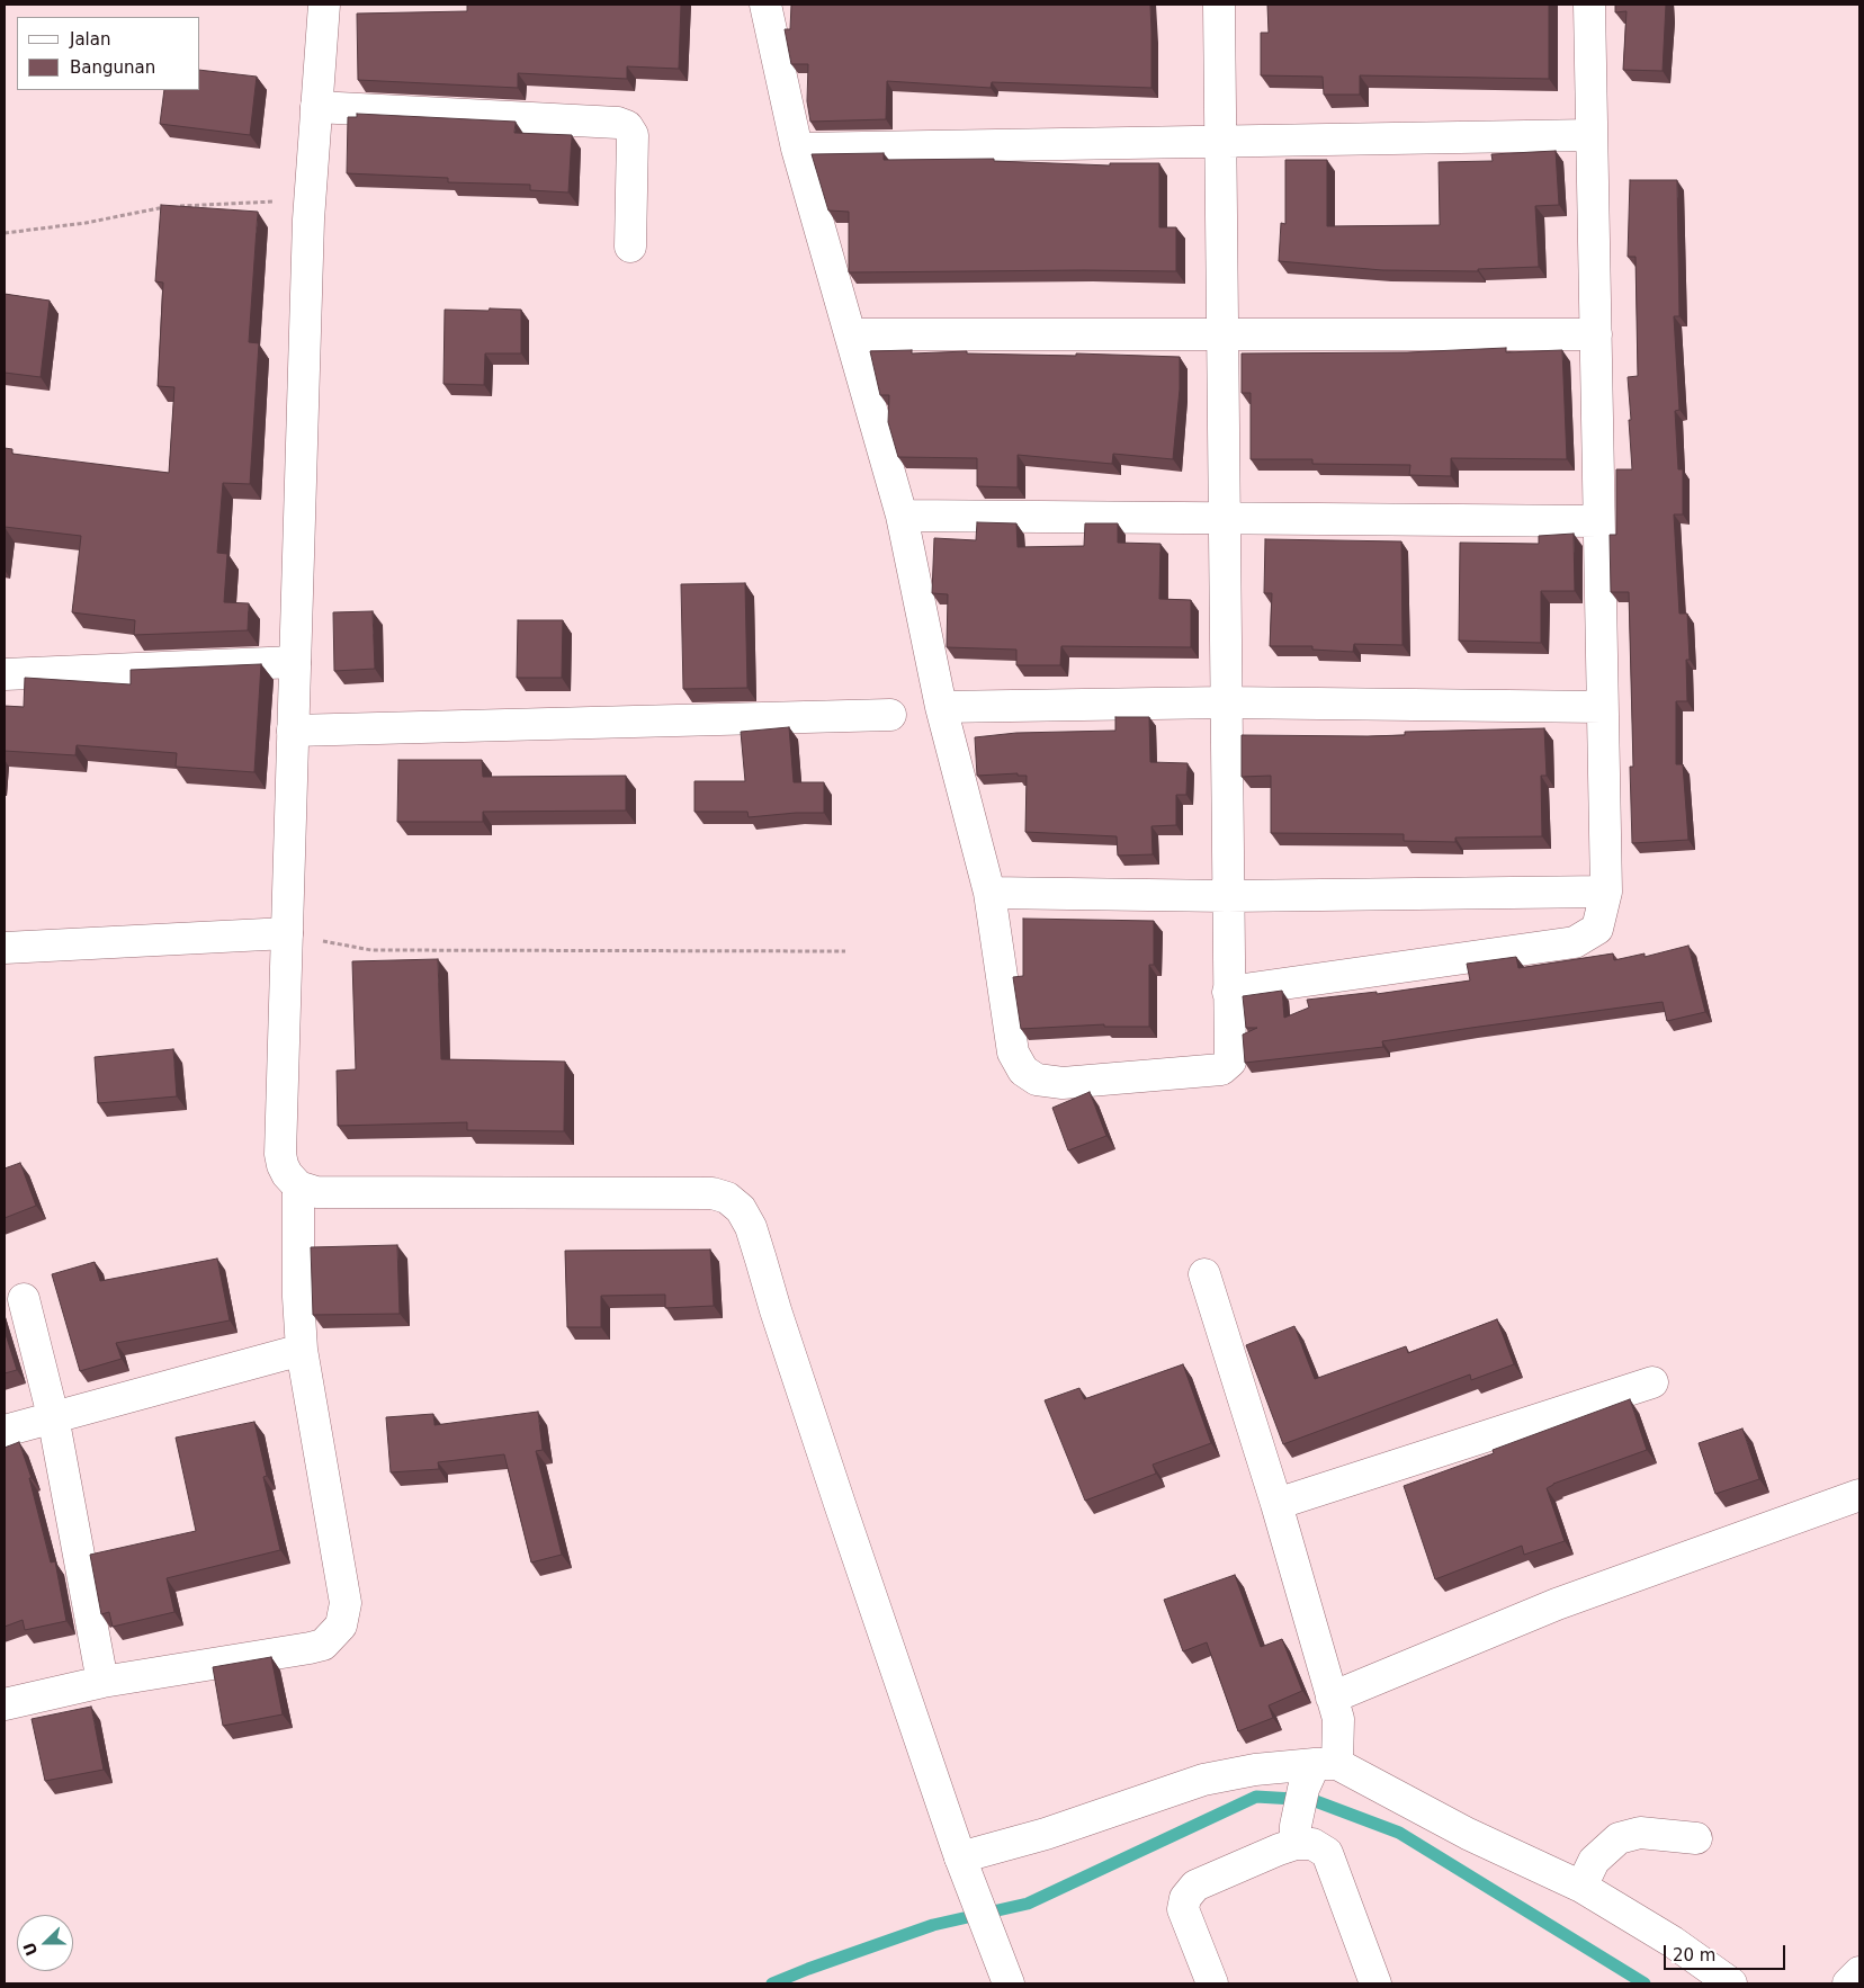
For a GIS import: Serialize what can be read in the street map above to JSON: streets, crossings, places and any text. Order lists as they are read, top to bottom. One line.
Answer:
{"legend":["Jalan","Bangunan"],"scale_bar":"20 m","north":"left"}
